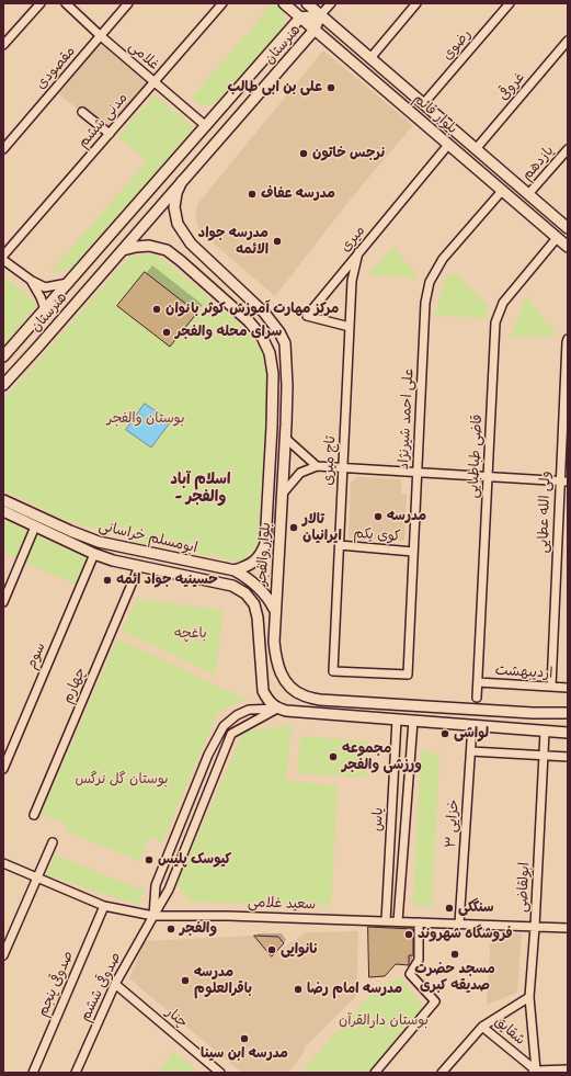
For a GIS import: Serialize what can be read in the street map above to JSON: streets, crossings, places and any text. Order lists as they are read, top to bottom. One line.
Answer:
{"streets":{"main road":["هنرستان","بلوار قائم","ابومسلم خراسانی","بلوار والفجر"],"street":["رضوی","غلامی","مقصودی","غروقی","مدنی ششم","یازدهم","میری","علی احمد شیرنژاد","قاضی طباطبایی","تاج میری","ولی الله عطایی","کوی یکم","سوم","اردیبهشت","چهارم","یاس","خزایی ۳","ابولقاضی","سعید غلامی","صدوقی پنجم","صدوقی ششم","چنار","شقایق"]},"crossings":[["هنرستان","غلامی"],["هنرستان","بلوار قائم"],["هنرستان","بلوار والفجر"],["رضوی","بلوار قائم"],["غلامی","مقصودی"],["غلامی","مدنی ششم"],["غروقی","بلوار قائم"],["بلوار قائم","یازدهم"],["بلوار قائم","میری"],["بلوار قائم","علی احمد شیرنژاد"],["بلوار قائم","قاضی طباطبایی"],["میری","تاج میری"],["علی احمد شیرنژاد","تاج میری"],["علی احمد شیرنژاد","کوی یکم"],["قاضی طباطبایی","اردیبهشت"],["تاج میری","کوی یکم"],["ولی الله عطایی","اردیبهشت"],["ابومسلم خراسانی","بلوار والفجر"],["ابومسلم خراسانی","سوم"],["ابومسلم خراسانی","چهارم"],["بلوار والفجر","صدوقی ششم"],["یاس","سعید غلامی"],["خزایی ۳","سعید غلامی"],["ابولقاضی","سعید غلامی"],["ابولقاضی","شقایق"],["سعید غلامی","صدوقی پنجم"],["سعید غلامی","صدوقی ششم"],["صدوقی ششم","چنار"]],"districts":["اسلام آباد - والفجر"],"parks":["بوستان والفجر","باغچه","بوستان گل نرگس","بوستان دارالقرآن"],"places":["علی بن ابی طالب","نرجس خاتون","مدرسه عفاف","مدرسه جواد الائمه","مرکز مهارت آموزش کوثر بانوان","سرای محله والفجر","مدرسه","تالار ایرانیان","حسینیه جواد ائمه","لواشی","مجموعه ورزشی والفجر","کیوسک پلیس","سنگکی","والفجر","فروشگاه شهروند","نانوایی","مسجد حضرت صدیقه کبری","مدرسه باقرالعلوم","مدرسه امام رضا","مدرسه ابن سینا"]}
